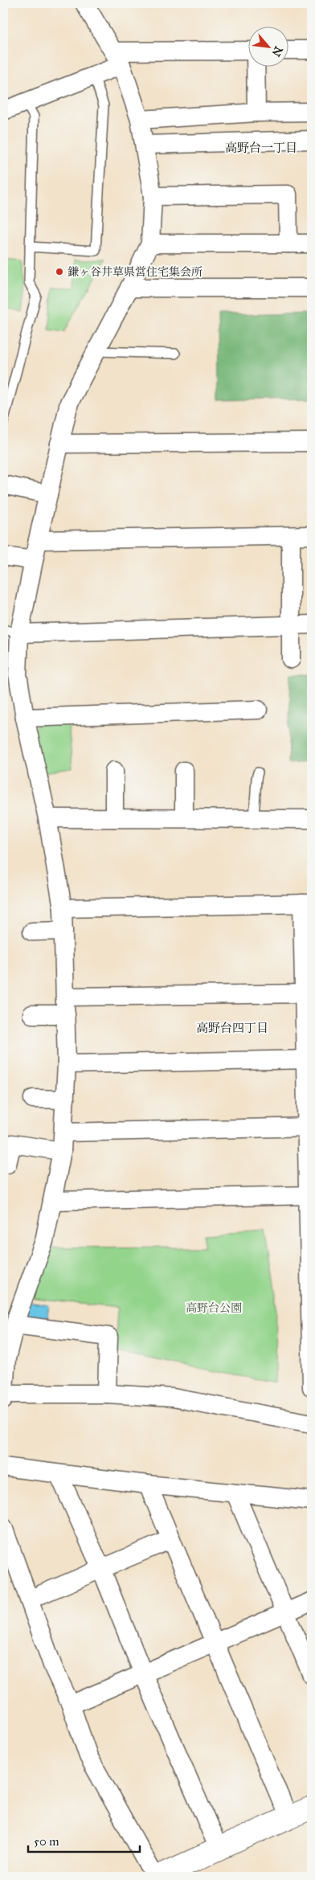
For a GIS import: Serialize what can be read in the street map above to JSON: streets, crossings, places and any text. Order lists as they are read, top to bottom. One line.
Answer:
{"districts":["高野台一丁目","高野台四丁目"],"parks":["高野台公園"],"places":["鎌ヶ谷井草県営住宅集会所"],"scale_bar":"50 m","north":"bottom right"}
